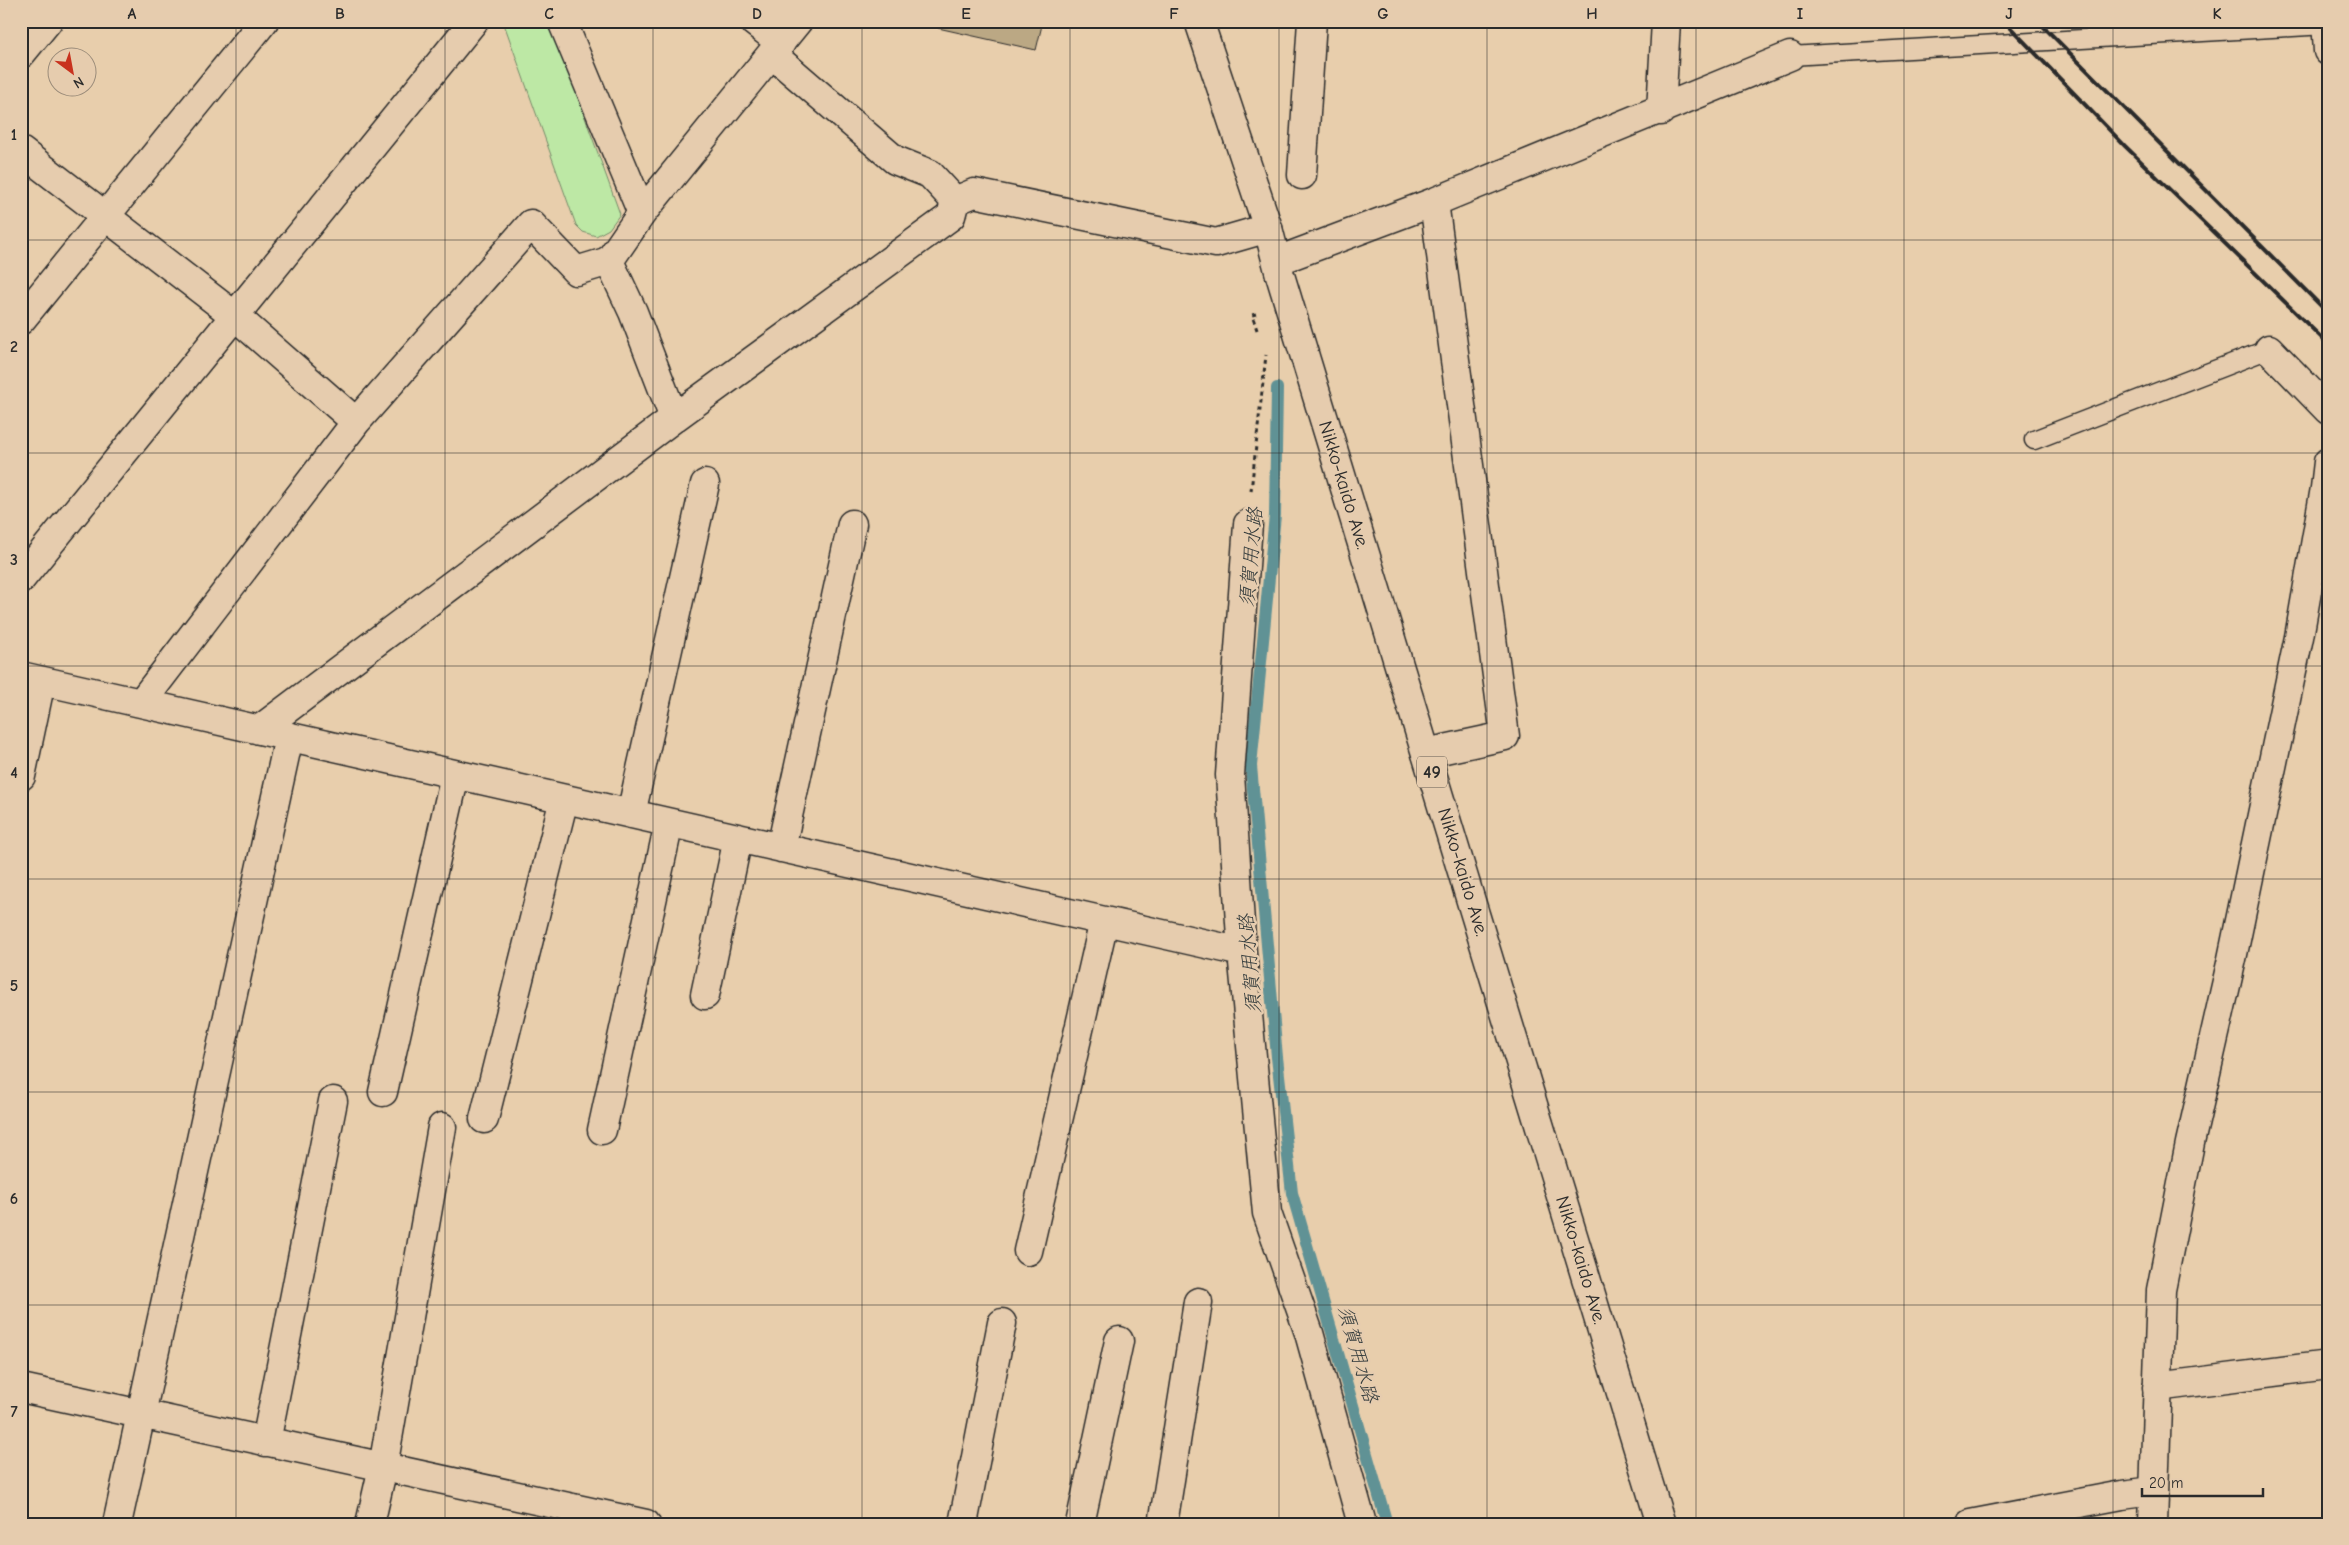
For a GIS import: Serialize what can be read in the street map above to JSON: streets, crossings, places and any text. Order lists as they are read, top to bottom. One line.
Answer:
{"streets":{"street":["Nikko-kaido Ave.","49"]},"water":["須賀用水路"],"scale_bar":"20 m","north":"bottom right","grid":{"columns":["A","B","C","D","E","F","G","H","I","J","K"],"rows":["1","2","3","4","5","6","7"]}}
